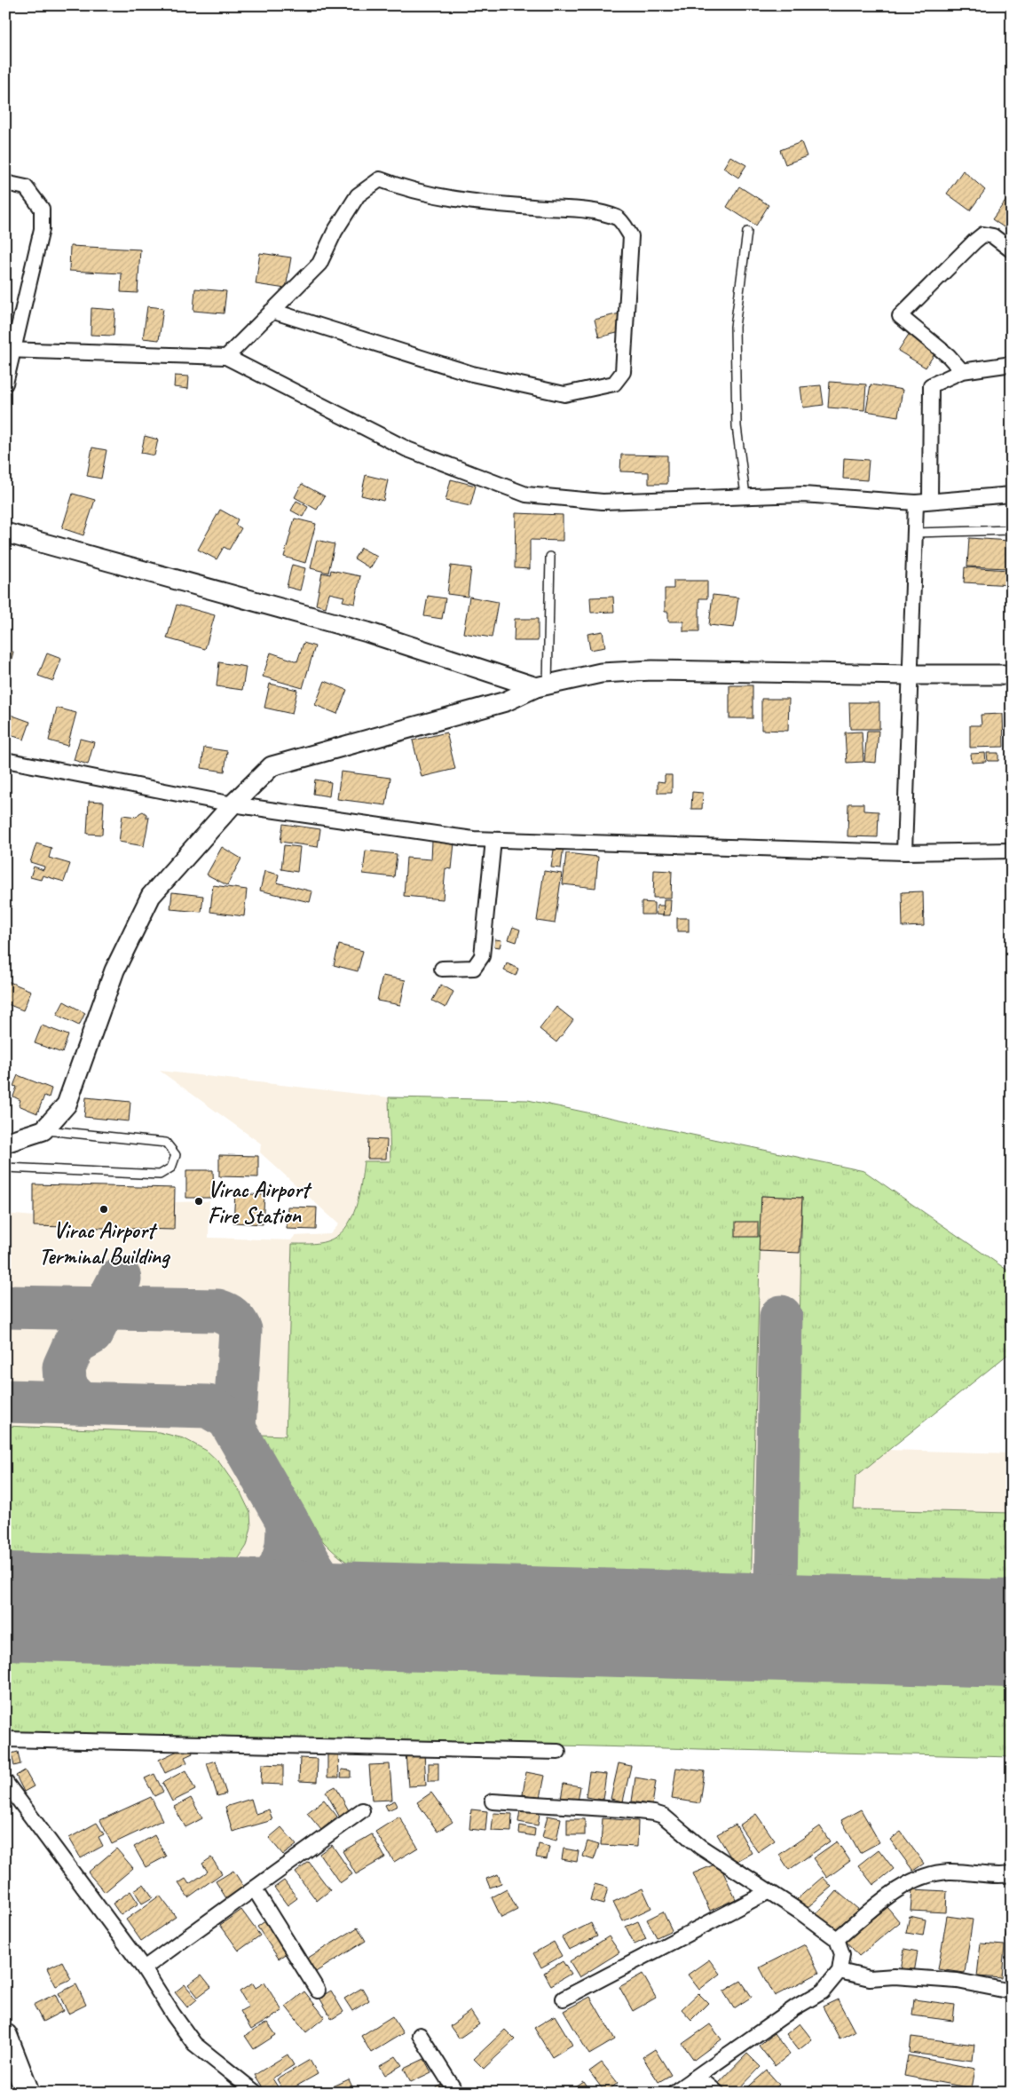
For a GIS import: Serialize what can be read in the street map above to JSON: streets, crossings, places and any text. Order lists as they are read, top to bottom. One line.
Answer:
{"places":["Virac Airport Fire Station","Virac Airport Terminal Building"]}
